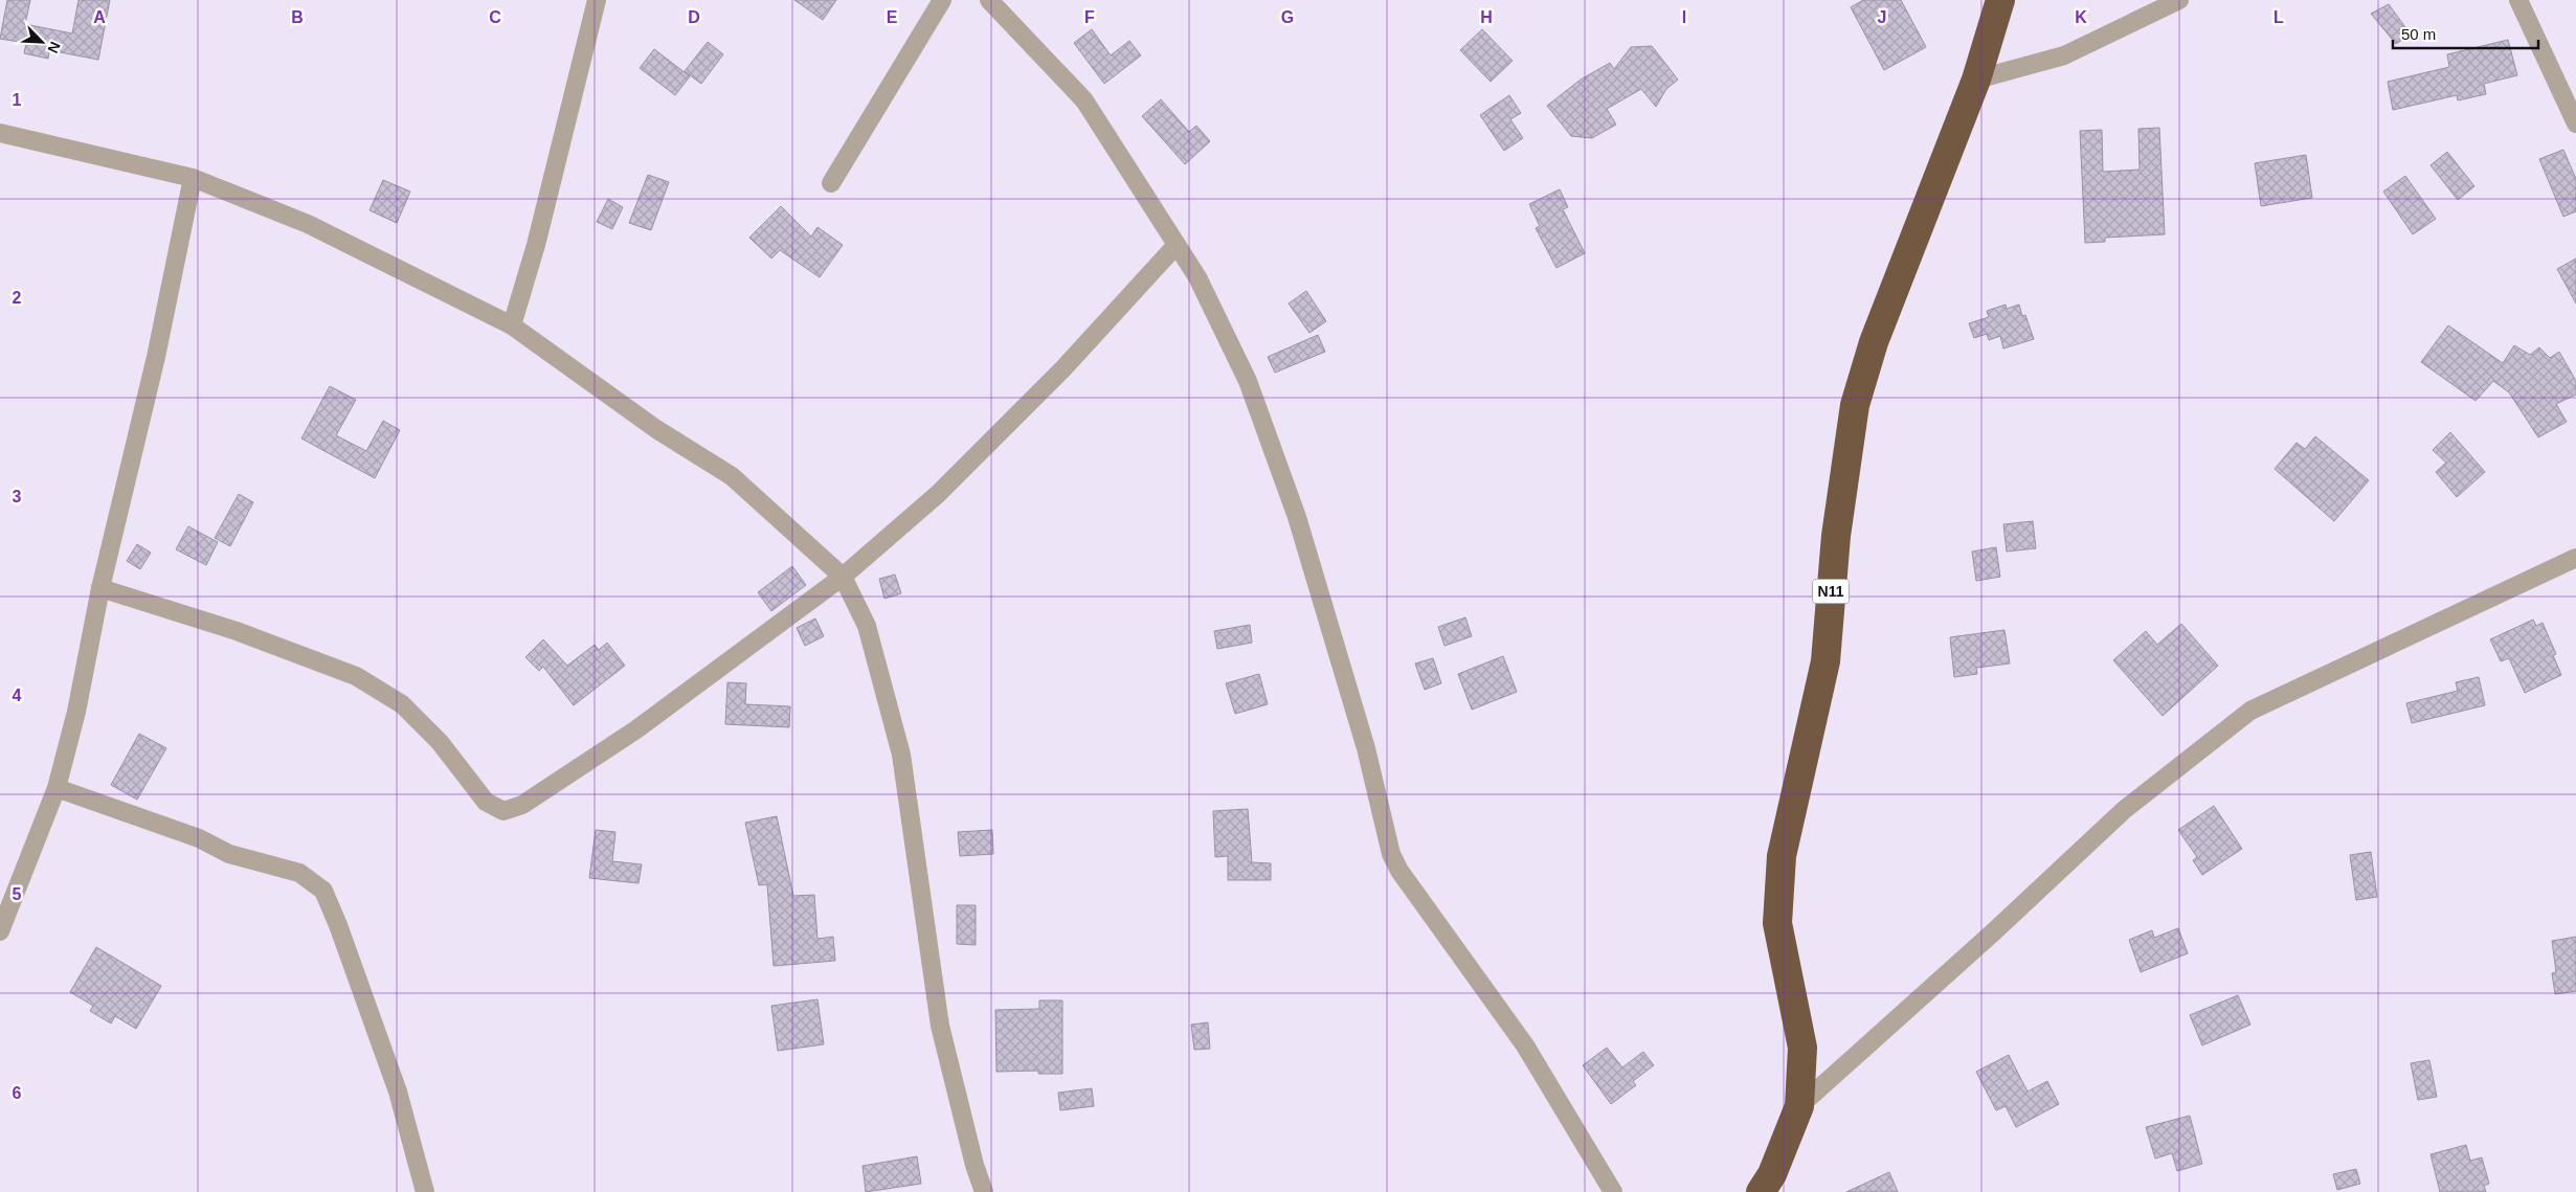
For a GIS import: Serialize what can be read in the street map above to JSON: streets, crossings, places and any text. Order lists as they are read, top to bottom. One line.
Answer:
{"streets":{"highway":["N11"]},"scale_bar":"50 m","north":"bottom right","grid":{"columns":["A","B","C","D","E","F","G","H","I","J","K","L"],"rows":["1","2","3","4","5","6"]}}
